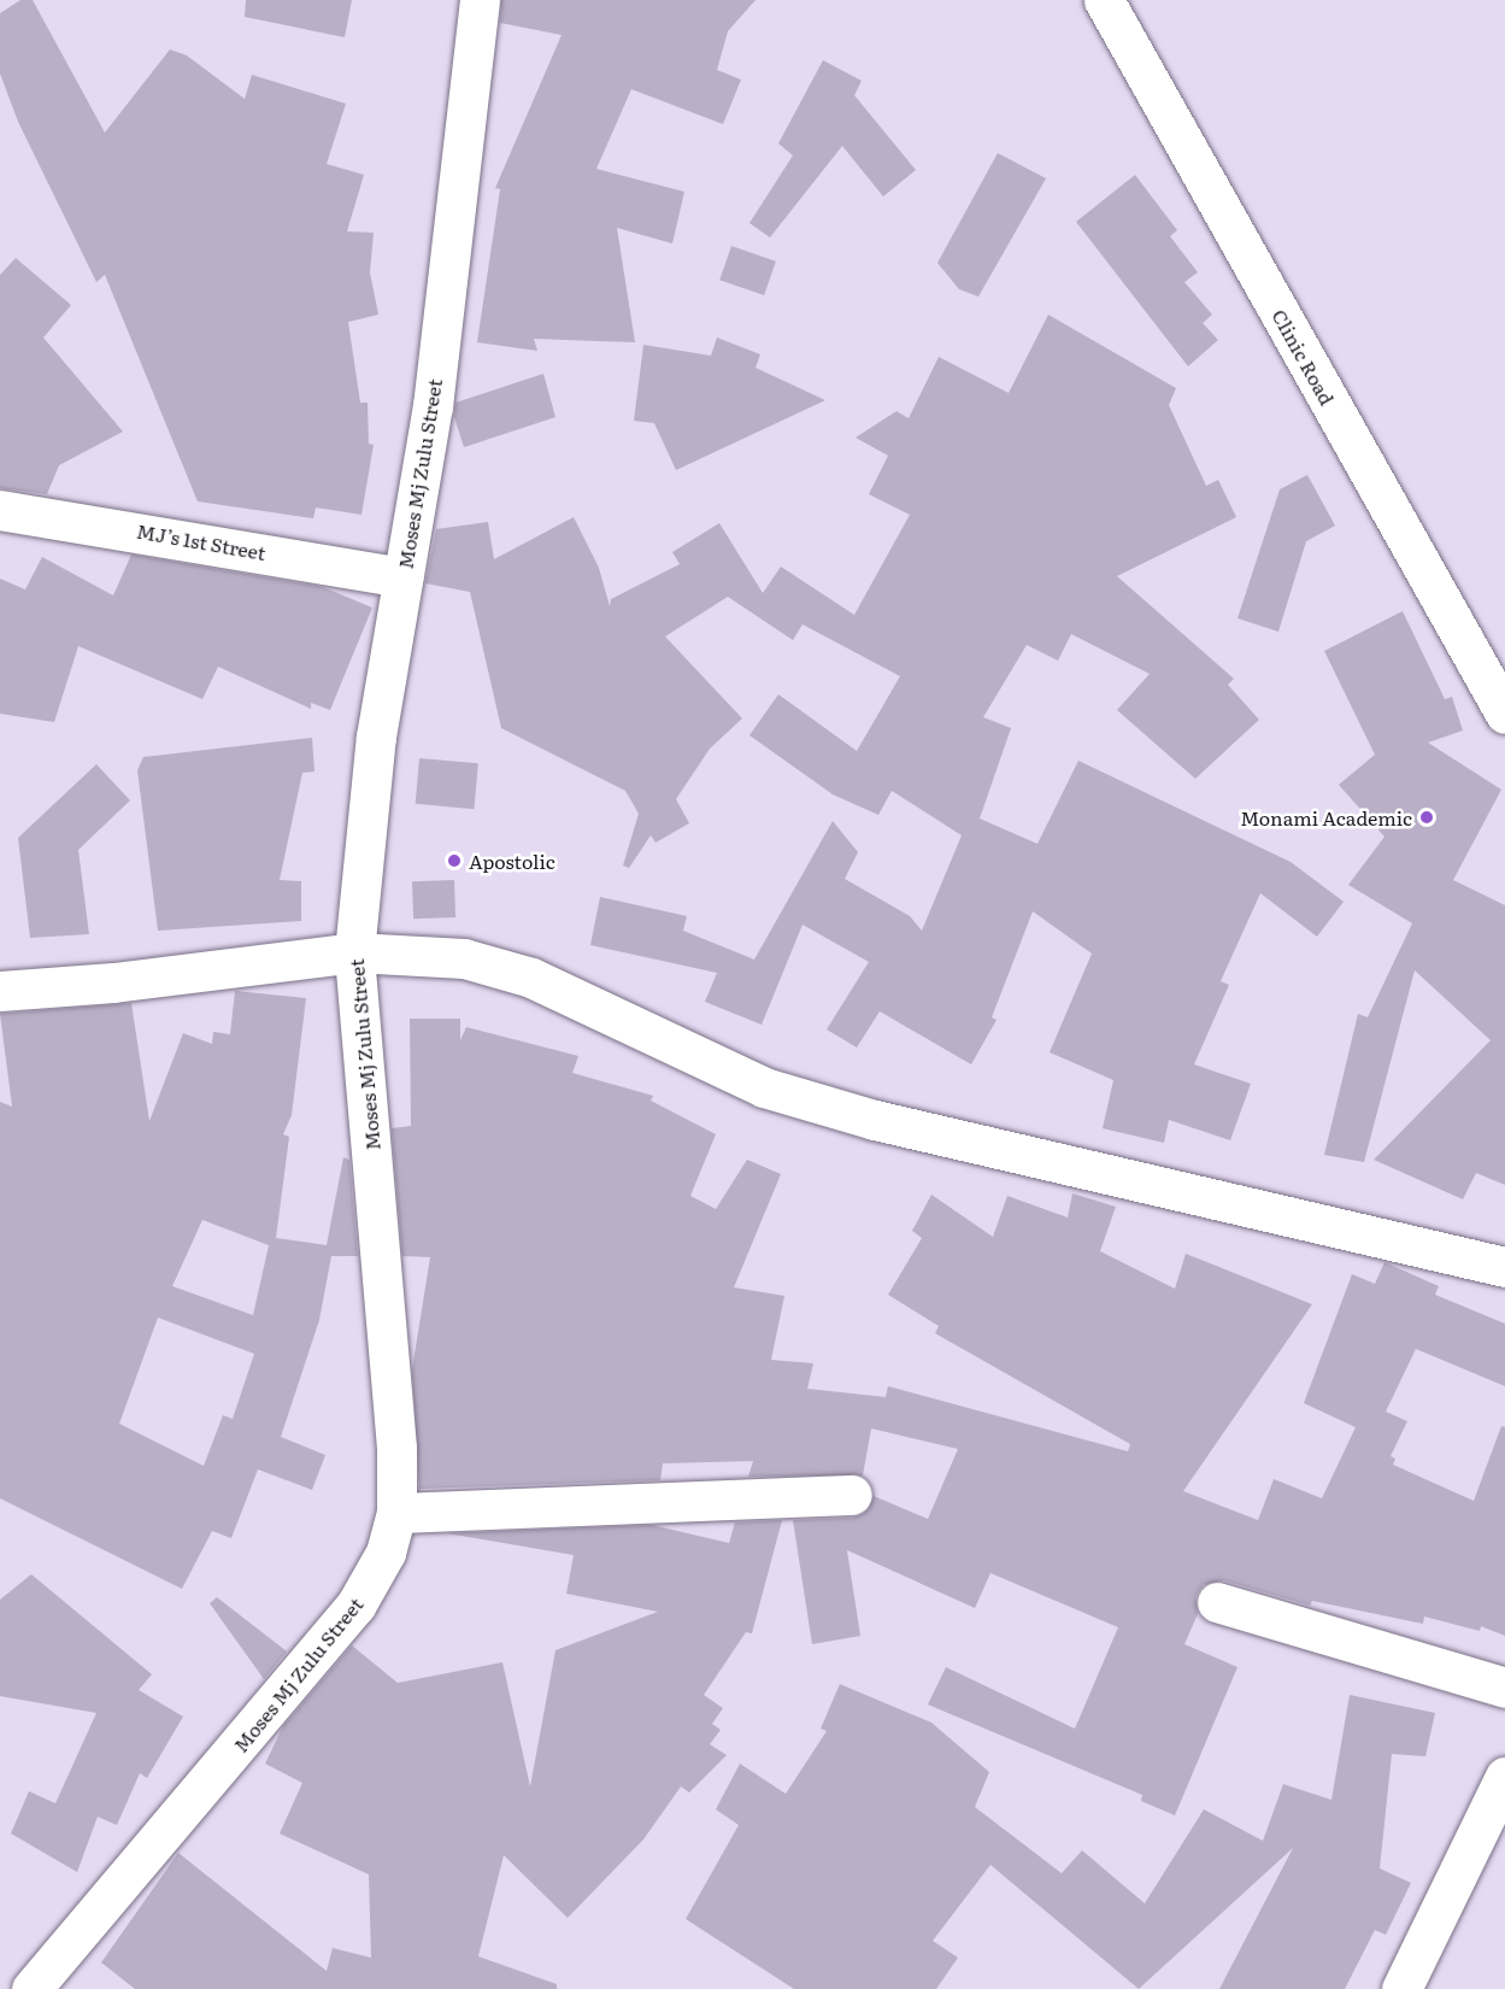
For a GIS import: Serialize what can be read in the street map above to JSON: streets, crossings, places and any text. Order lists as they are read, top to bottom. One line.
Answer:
{"streets":{"street":["Clinic Road","Moses Mj Zulu Street","MJ’s 1st Street"]},"crossings":[["Moses Mj Zulu Street","MJ’s 1st Street"]],"places":["Monami Academic","Apostolic"]}
